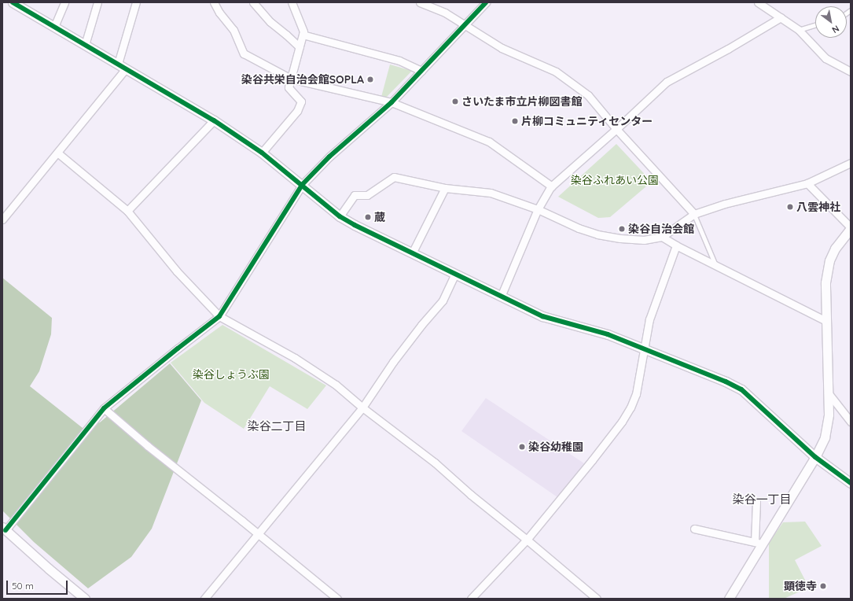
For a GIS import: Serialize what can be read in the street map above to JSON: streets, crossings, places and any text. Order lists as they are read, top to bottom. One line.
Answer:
{"districts":["染谷二丁目","染谷一丁目"],"parks":["染谷ふれあい公園","染谷しょうぶ園"],"places":["染谷共栄自治会館SOPLA","さいたま市立片柳図書館","片柳コミュニティセンター","八雲神社","蔵","染谷自治会館","染谷幼稚園","顕徳寺"],"scale_bar":"50 m","north":"bottom right"}
